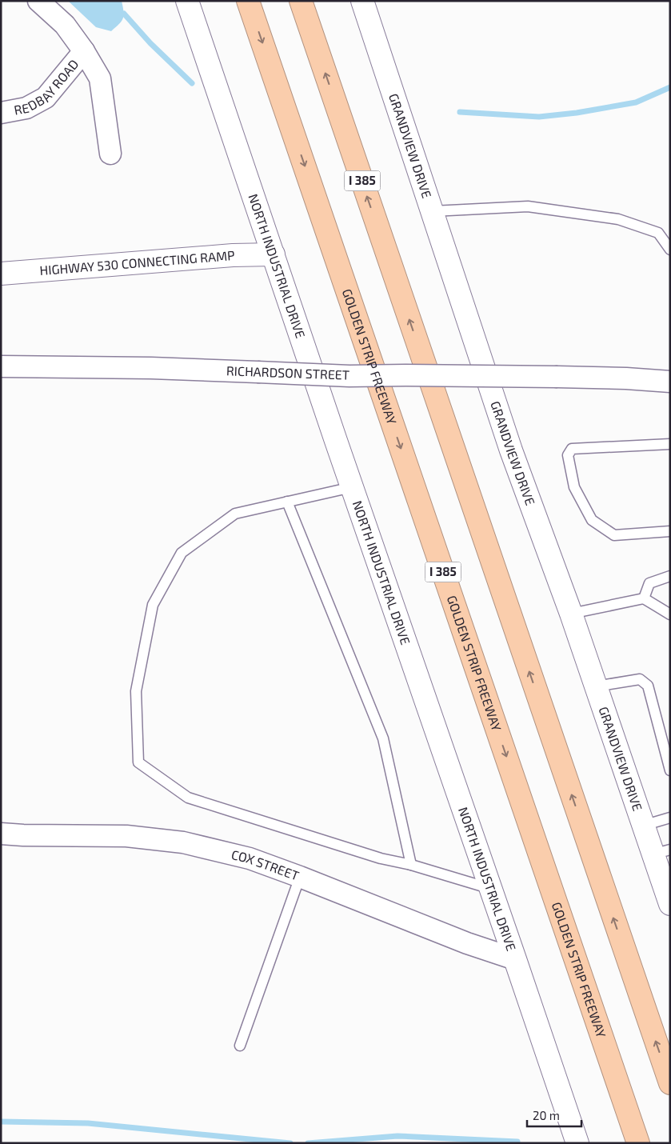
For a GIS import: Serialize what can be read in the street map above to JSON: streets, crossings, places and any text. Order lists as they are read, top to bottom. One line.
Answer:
{"streets":{"highway":["I 385","GOLDEN STRIP FREEWAY"],"street":["REDBAY ROAD","GRANDVIEW DRIVE","HIGHWAY 530 CONNECTING RAMP","NORTH INDUSTRIAL DRIVE","RICHARDSON STREET","COX STREET"]},"crossings":[["HIGHWAY 530 CONNECTING RAMP","NORTH INDUSTRIAL DRIVE"],["NORTH INDUSTRIAL DRIVE","COX STREET"]],"scale_bar":"20 m"}
